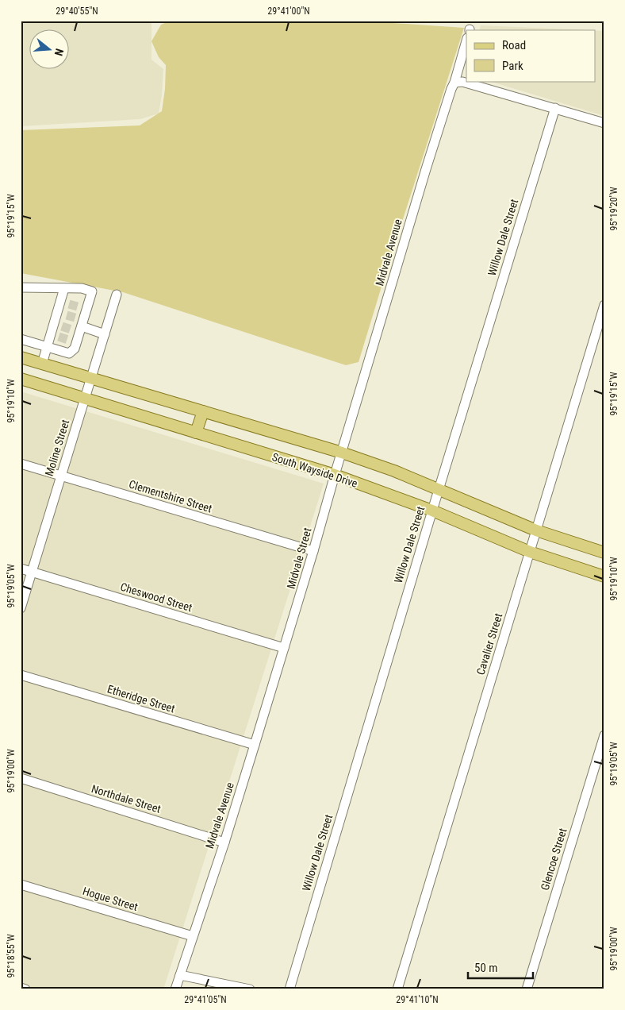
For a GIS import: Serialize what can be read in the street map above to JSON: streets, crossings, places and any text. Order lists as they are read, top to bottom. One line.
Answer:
{"streets":{"main road":["South Wayside Drive"],"street":["Willow Dale Street","Midvale Avenue","Moline Street","Clementshire Street","Midvale Street","Cheswood Street","Cavalier Street","Etheridge Street","Northdale Street","Glencoe Street","Hogue Street"]},"crossings":[["Willow Dale Street","South Wayside Drive"],["Midvale Avenue","South Wayside Drive"],["Midvale Avenue","Midvale Street"],["Midvale Avenue","Cheswood Street"],["Midvale Avenue","Etheridge Street"],["Midvale Avenue","Northdale Street"],["Midvale Avenue","Hogue Street"],["Moline Street","South Wayside Drive"],["Moline Street","Clementshire Street"],["Moline Street","Cheswood Street"],["South Wayside Drive","Midvale Street"],["South Wayside Drive","Cavalier Street"],["Clementshire Street","Midvale Street"],["Midvale Street","Cheswood Street"]],"legend":["Road","Park"],"scale_bar":"50 m","north":"right","coordinates":["29°40'55\"N","29°41'00\"N","95°19'20\"W","95°19'15\"W","95°19'10\"W","95°19'05\"W","95°19'00\"W","95°18'55\"W","29°41'05\"N","29°41'10\"N"]}
